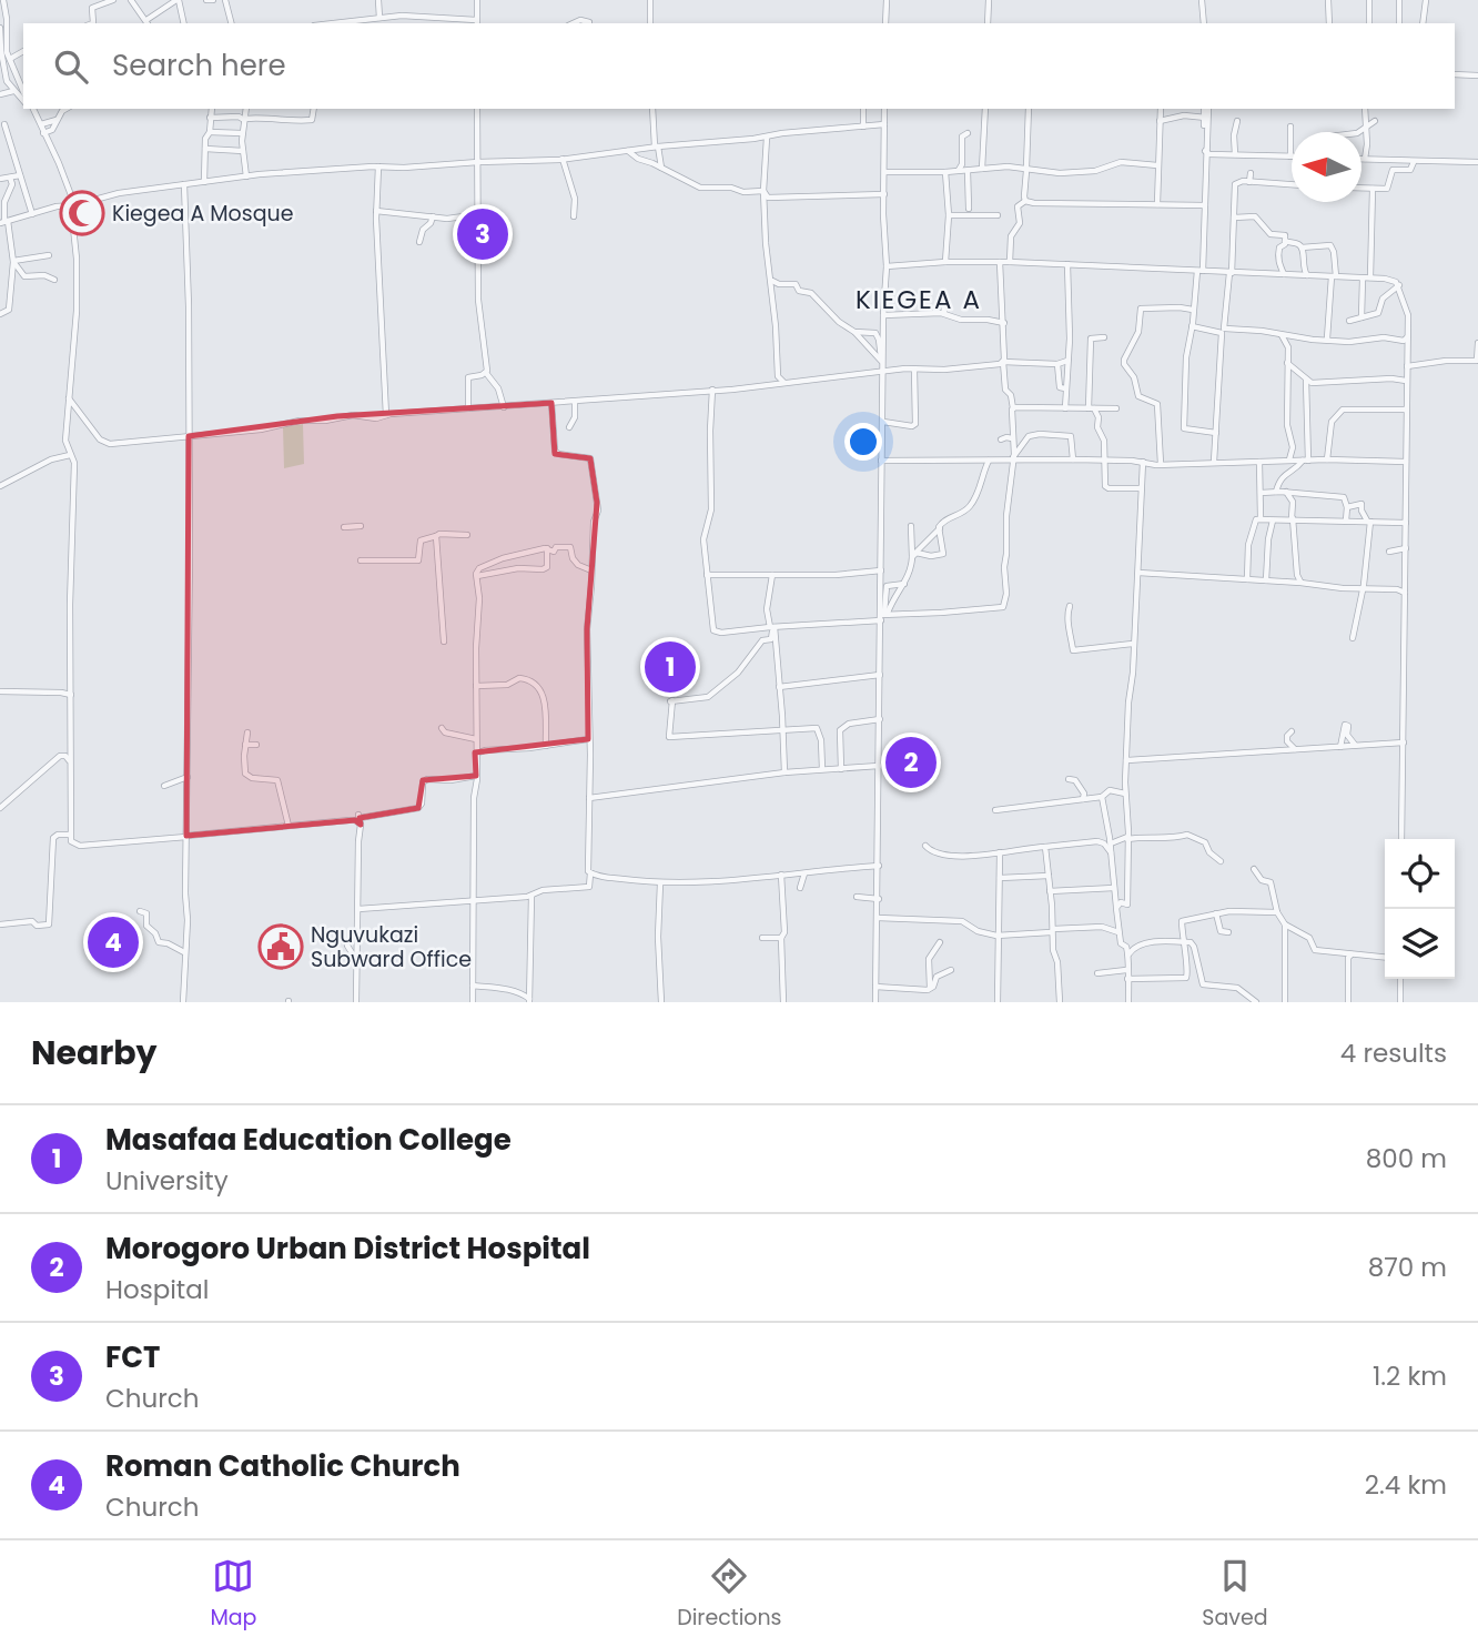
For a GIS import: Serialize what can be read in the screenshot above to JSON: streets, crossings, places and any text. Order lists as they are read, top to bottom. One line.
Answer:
{"districts":["KIEGEA A"],"places":{"mosque":["Kiegea A Mosque"],"public building":["Nguvukazi Subward Office"]},"north":"left","page":{"search":"Search here","pins":["3","1","2","4"],"heading":["Nearby","4 results"],"list":[{"mark":"1","name":"Masafaa Education College","note":"University","value":"800 m"},{"mark":"2","name":"Morogoro Urban District Hospital","note":"Hospital","value":"870 m"},{"mark":"3","name":"FCT","note":"Church","value":"1.2 km"},{"mark":"4","name":"Roman Catholic Church","note":"Church","value":"2.4 km"}],"nav":["Map","Directions","Saved"]}}
